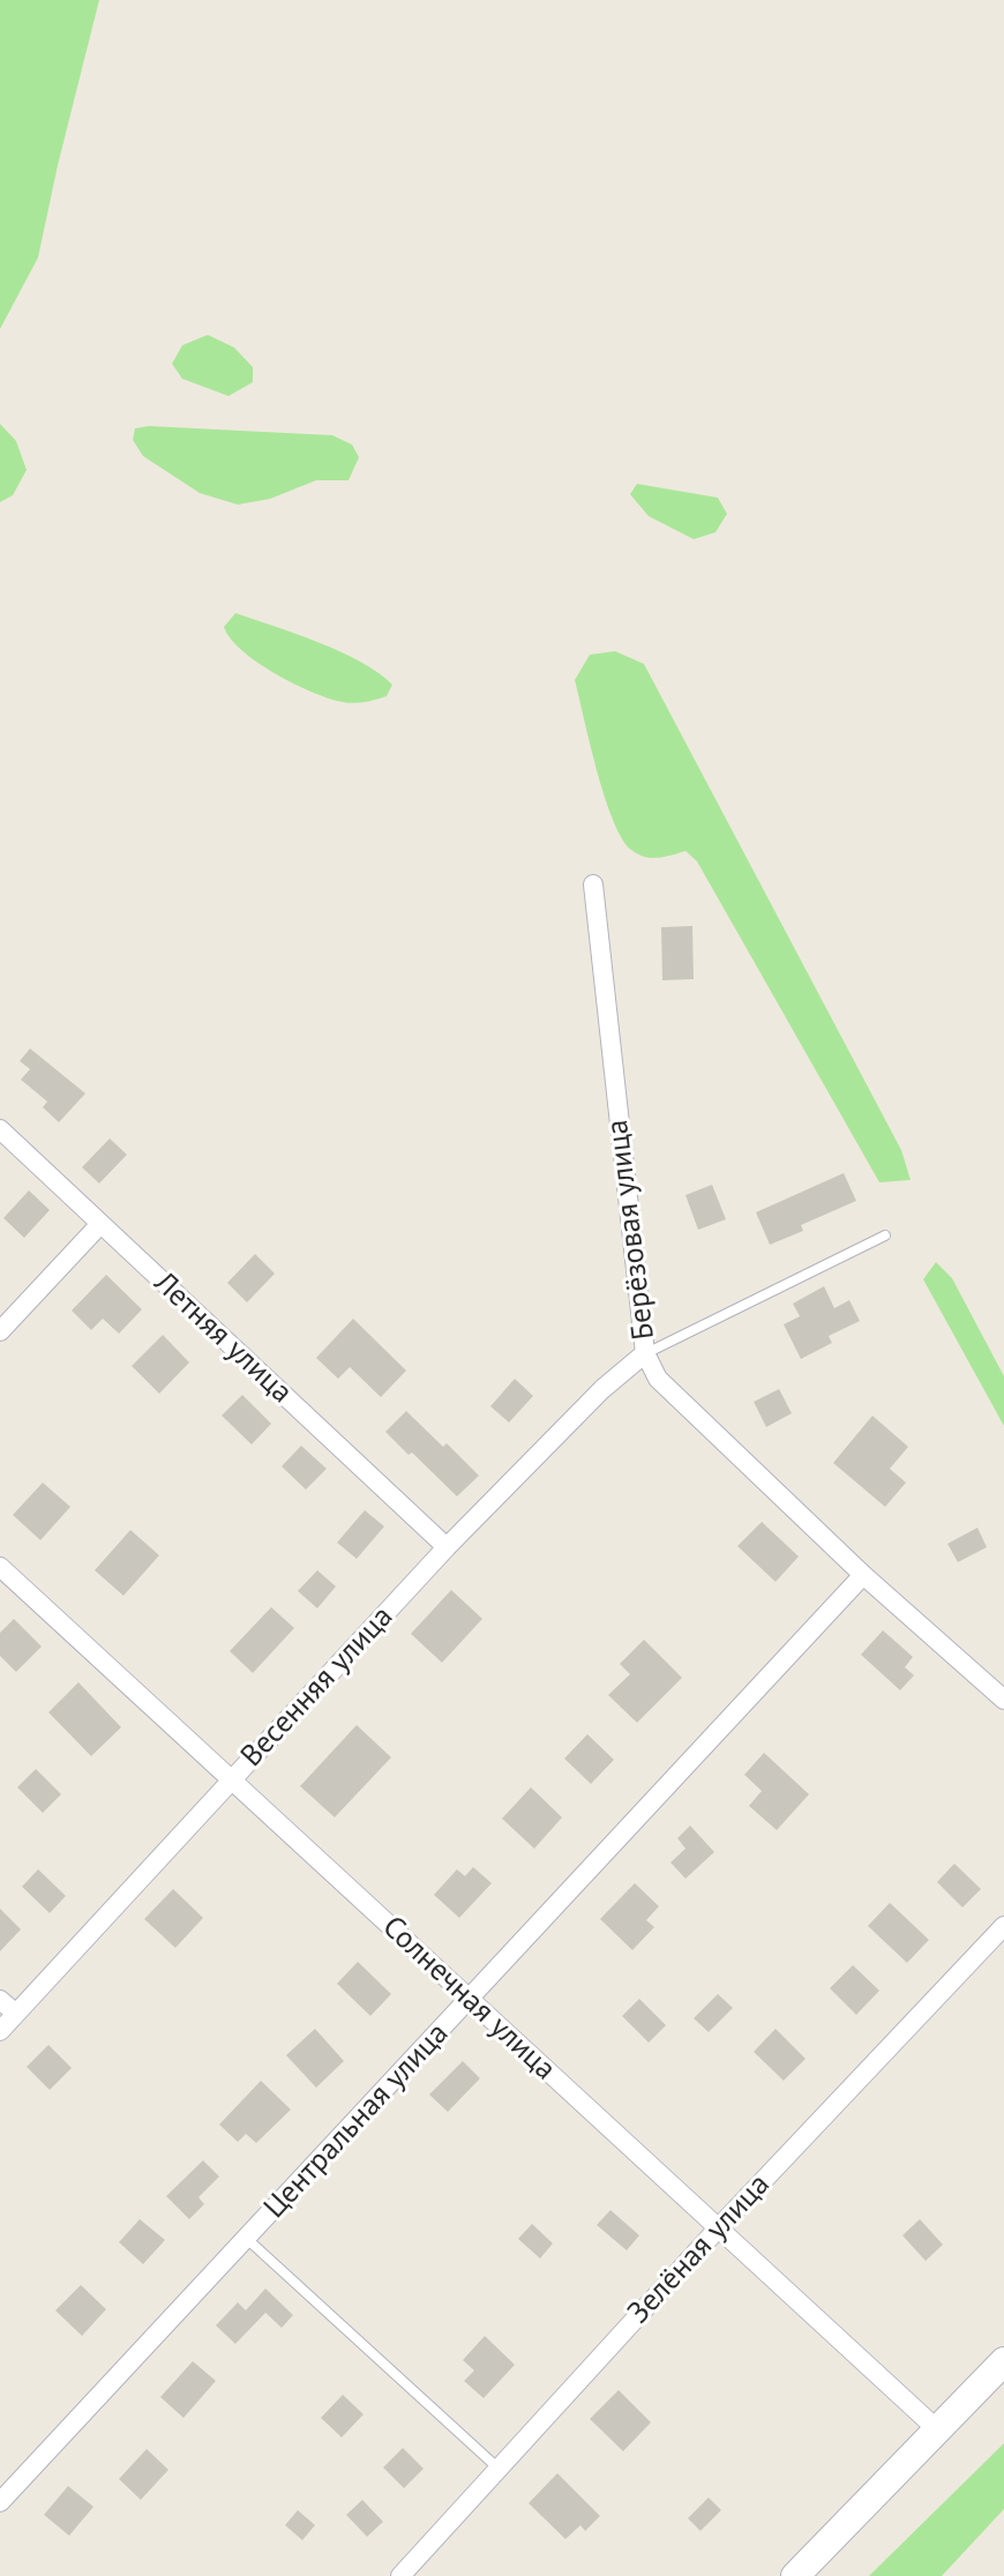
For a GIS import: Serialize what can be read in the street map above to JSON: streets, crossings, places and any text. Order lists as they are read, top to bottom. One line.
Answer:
{"streets":{"street":["Берёзовая улица","Летняя улица","Весенняя улица","Солнечная улица","Центральная улица","Зелёная улица"]},"crossings":[["Берёзовая улица","Весенняя улица"],["Берёзовая улица","Центральная улица"],["Летняя улица","Весенняя улица"],["Весенняя улица","Солнечная улица"],["Солнечная улица","Центральная улица"],["Солнечная улица","Зелёная улица"]]}
